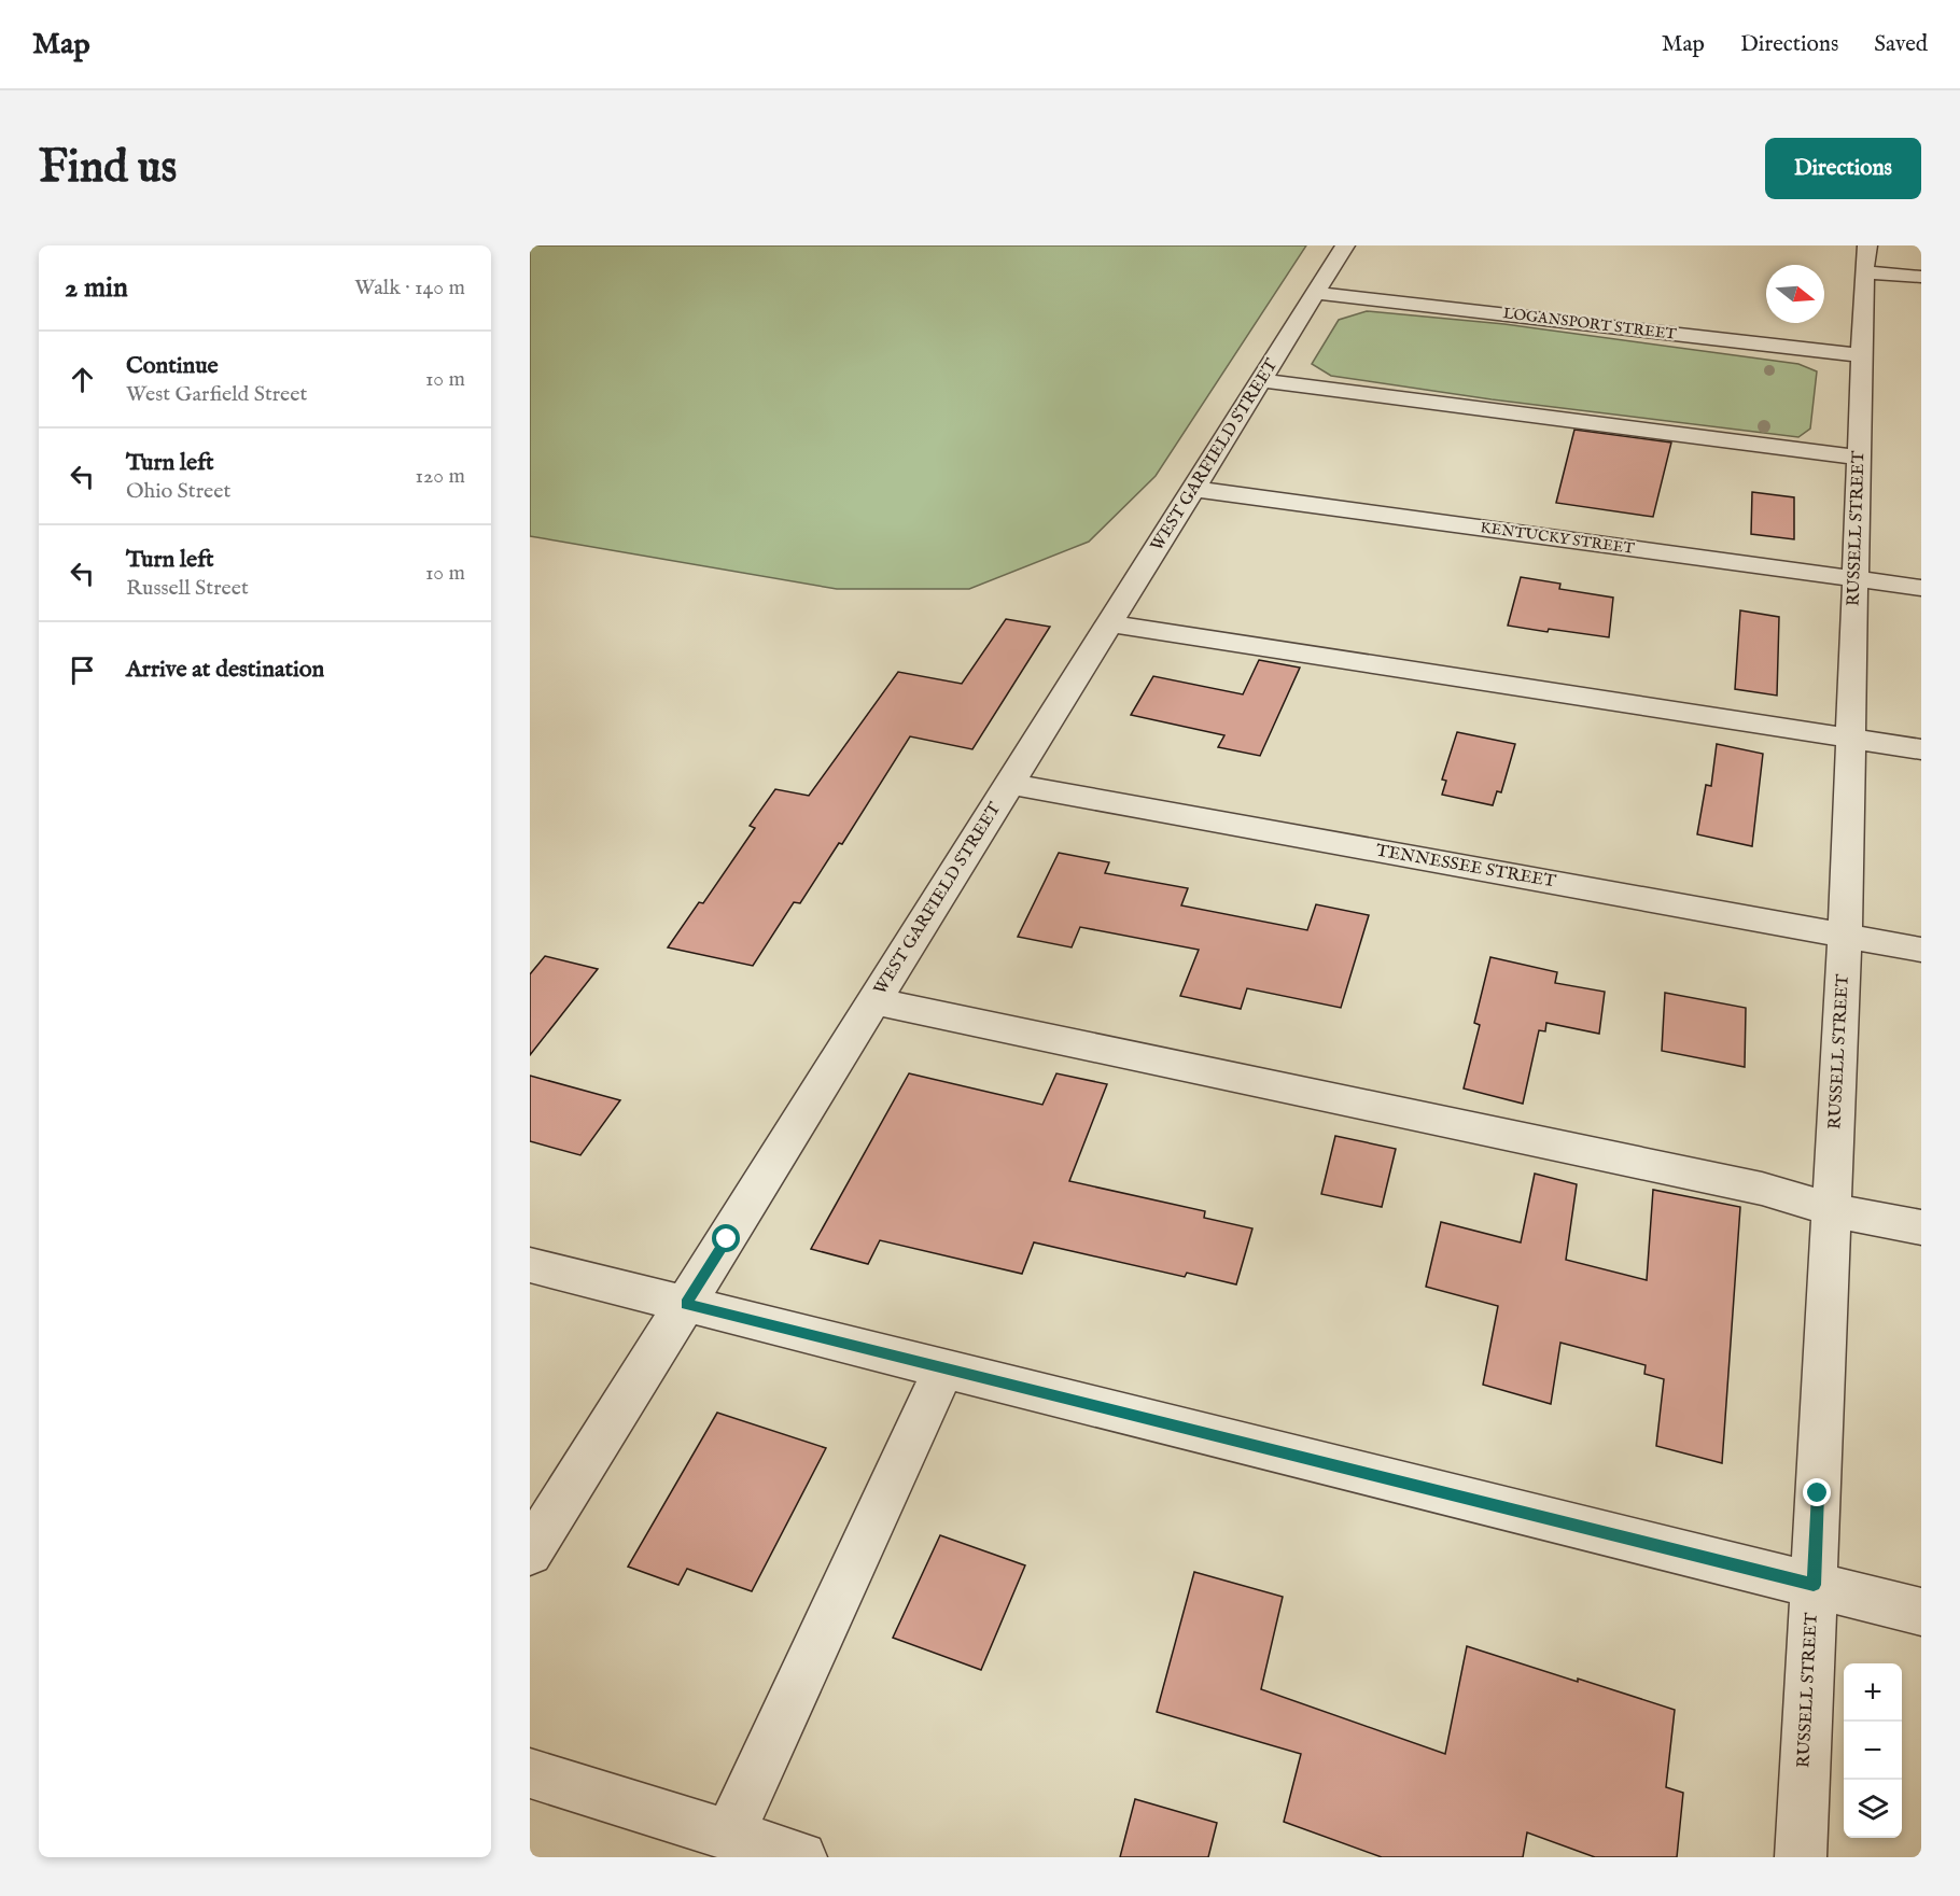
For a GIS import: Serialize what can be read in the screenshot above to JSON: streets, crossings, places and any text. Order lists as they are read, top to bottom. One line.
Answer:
{"streets":{"street":["LOGANSPORT STREET","WEST GARFIELD STREET","RUSSELL STREET","KENTUCKY STREET","TENNESSEE STREET"]},"crossings":[["LOGANSPORT STREET","WEST GARFIELD STREET"],["LOGANSPORT STREET","RUSSELL STREET"],["WEST GARFIELD STREET","KENTUCKY STREET"],["WEST GARFIELD STREET","TENNESSEE STREET"],["RUSSELL STREET","KENTUCKY STREET"],["RUSSELL STREET","TENNESSEE STREET"]],"north":"right","page":{"header":"Map","nav":["Map","Directions","Saved"],"buttons":"Directions","title":"Find us","heading":["2 min","Walk · 140 m"],"list":[["Continue","West Garfield Street","10 m"],["Turn left","Ohio Street","120 m"],["Turn left","Russell Street","10 m"],"Arrive at destination"],"map_buttons":["+","−"]}}
